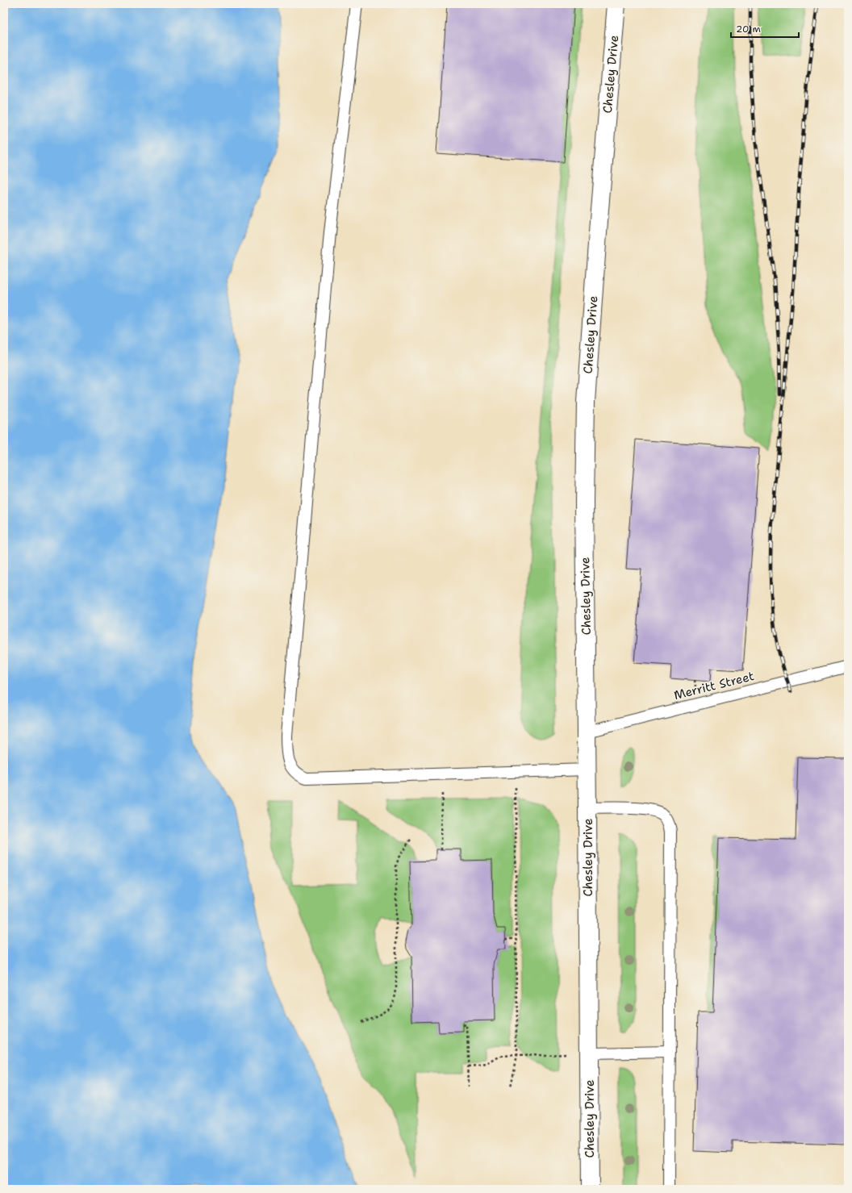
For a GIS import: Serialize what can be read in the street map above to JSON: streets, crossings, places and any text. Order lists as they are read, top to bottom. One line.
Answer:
{"streets":{"main road":["Chesley Drive"],"lane":["Merritt Street"]},"crossings":[["Chesley Drive","Merritt Street"]],"scale_bar":"20 m"}
